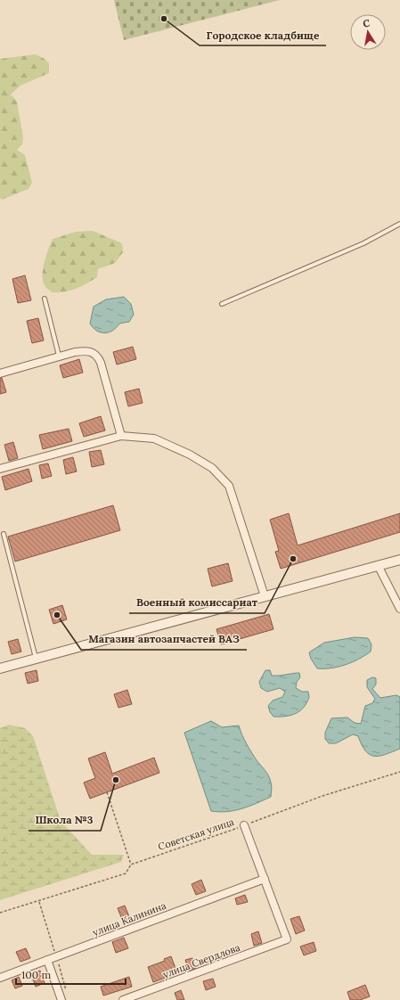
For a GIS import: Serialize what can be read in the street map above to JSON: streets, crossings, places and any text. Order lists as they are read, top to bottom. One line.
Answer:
{"streets":{"street":["улица Калинина","улица Свердлова"],"path":["Советская улица"]},"crossings":[["улица Калинина","улица Свердлова"]],"places":["Городское кладбище","Военный комиссариат","Магазин автозапчастей ВАЗ","Школа №3"],"scale_bar":"100 m","north":"top"}
